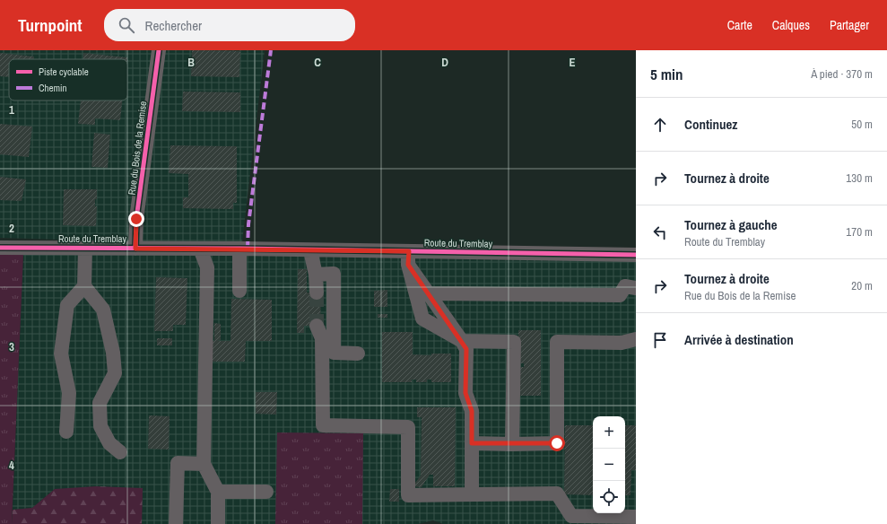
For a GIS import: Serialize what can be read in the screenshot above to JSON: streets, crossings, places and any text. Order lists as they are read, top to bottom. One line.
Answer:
{"streets":{"street":["Rue du Bois de la Remise","Route du Tremblay"]},"crossings":[["Rue du Bois de la Remise","Route du Tremblay"]],"legend":["Piste cyclable","Chemin"],"page":{"header":"Turnpoint","search":"Rechercher","nav":["Carte","Calques","Partager"],"heading":["5 min","À pied · 370 m"],"list":[["Continuez","50 m"],["Tournez à droite","130 m"],["Tournez à gauche","Route du Tremblay","170 m"],["Tournez à droite","Rue du Bois de la Remise","20 m"],"Arrivée à destination"],"map_buttons":["+","−"]},"grid":{"columns":["B","C","D","E"],"rows":["1","2","3","4"]}}
